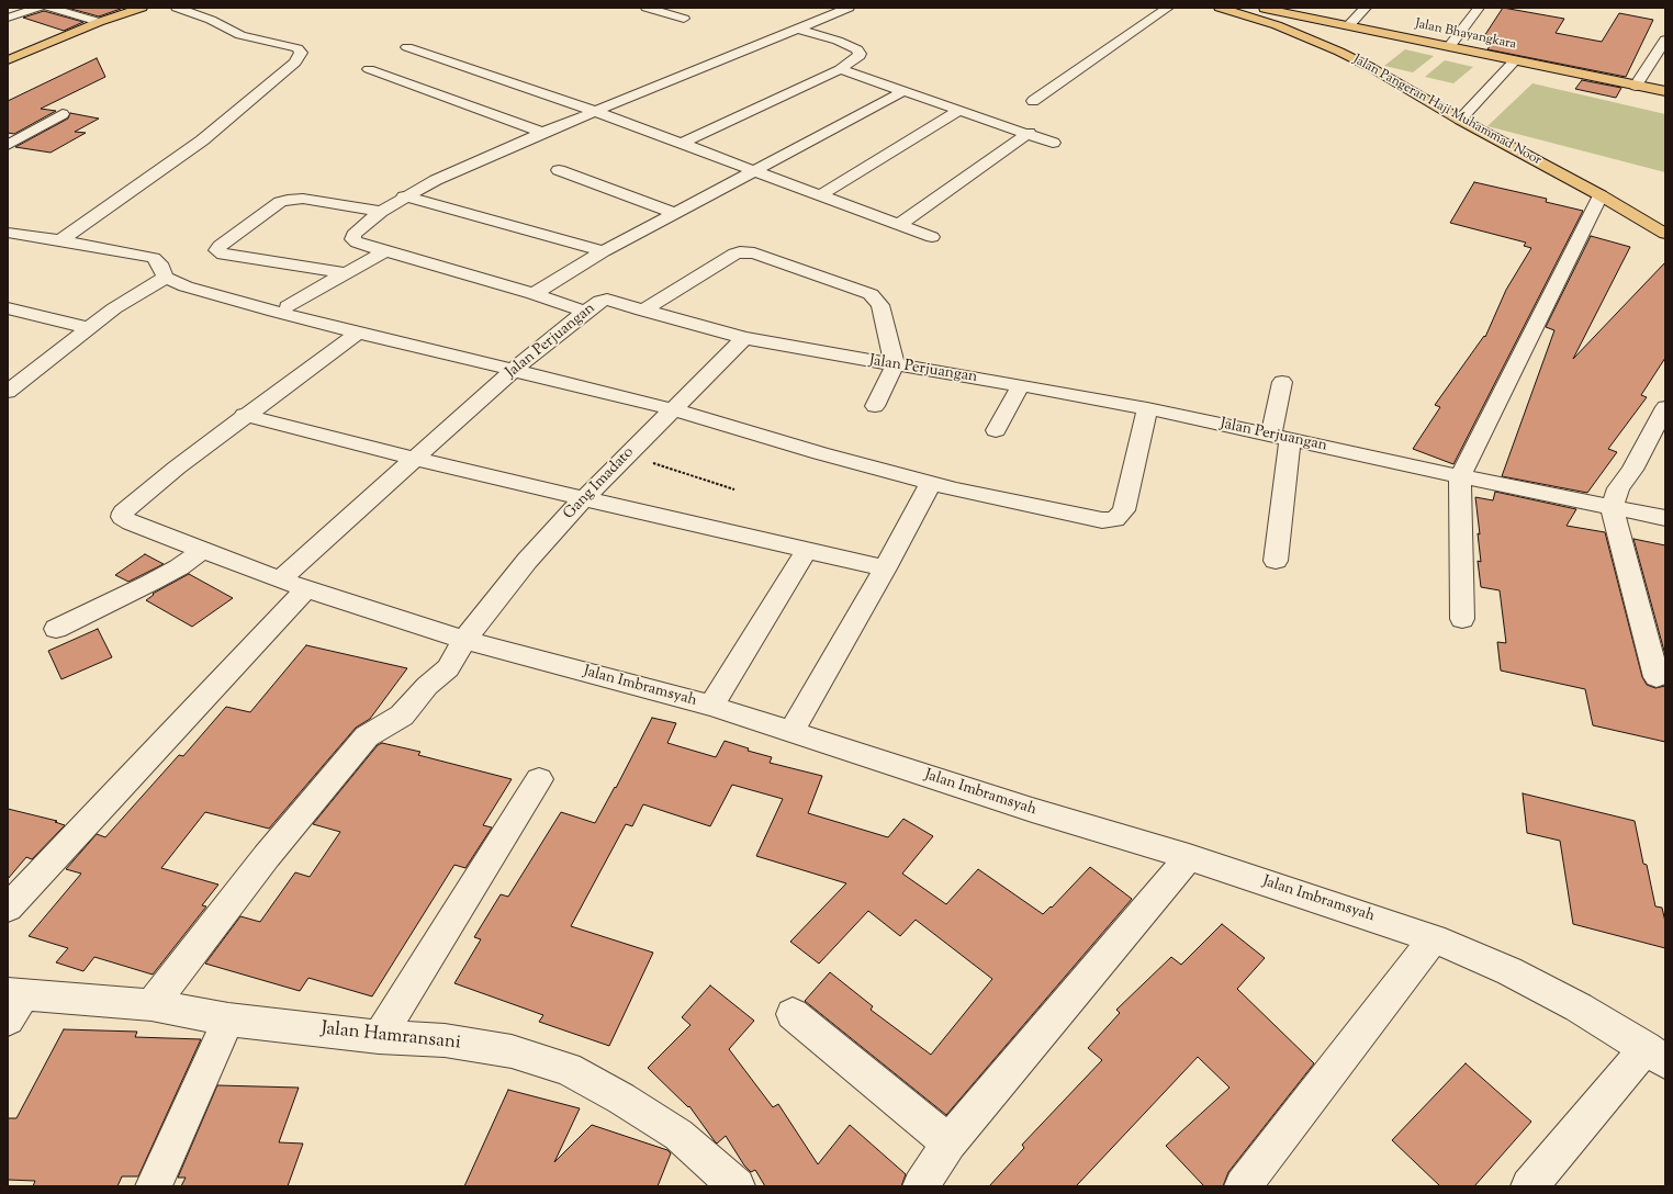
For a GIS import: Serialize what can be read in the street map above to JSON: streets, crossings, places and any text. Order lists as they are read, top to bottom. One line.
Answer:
{"streets":{"main road":["Jalan Bhayangkara","Jalan Pangeran Haji Muhammad Noor"],"street":["Jalan Perjuangan","Gang Imadato","Jalan Imbramsyah","Jalan Hamransani"]},"crossings":[["Jalan Perjuangan","Gang Imadato"],["Jalan Perjuangan","Jalan Imbramsyah"],["Gang Imadato","Jalan Imbramsyah"],["Gang Imadato","Jalan Hamransani"]]}
